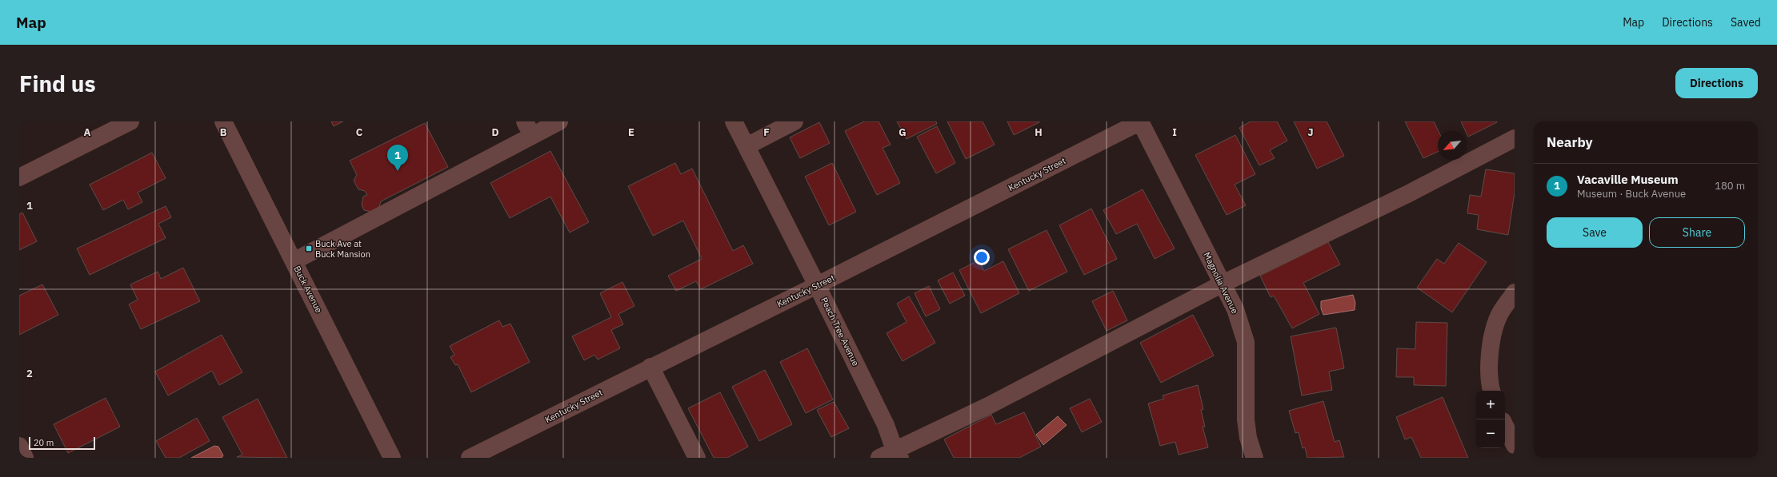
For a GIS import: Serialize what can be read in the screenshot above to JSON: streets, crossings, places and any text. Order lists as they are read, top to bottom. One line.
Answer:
{"streets":{"street":["Kentucky Street","Magnolia Avenue","Buck Avenue","Peach Tree Avenue"]},"crossings":[["Kentucky Street","Magnolia Avenue"],["Kentucky Street","Peach Tree Avenue"]],"places":{"transit":["Buck Ave at Buck Mansion"]},"scale_bar":"20 m","north":"bottom left","page":{"header":"Map","nav":["Map","Directions","Saved"],"buttons":["Directions",["Save","Share"]],"title":"Find us","heading":"Nearby","pins":"1","list":[{"mark":"1","name":"Vacaville Museum","note":"Museum · Buck Avenue","value":"180 m"}],"map_buttons":["+","−"],"scale":"20 m"},"grid":{"columns":["A","B","C","D","E","F","G","H","I","J"],"rows":["1","2"]}}
